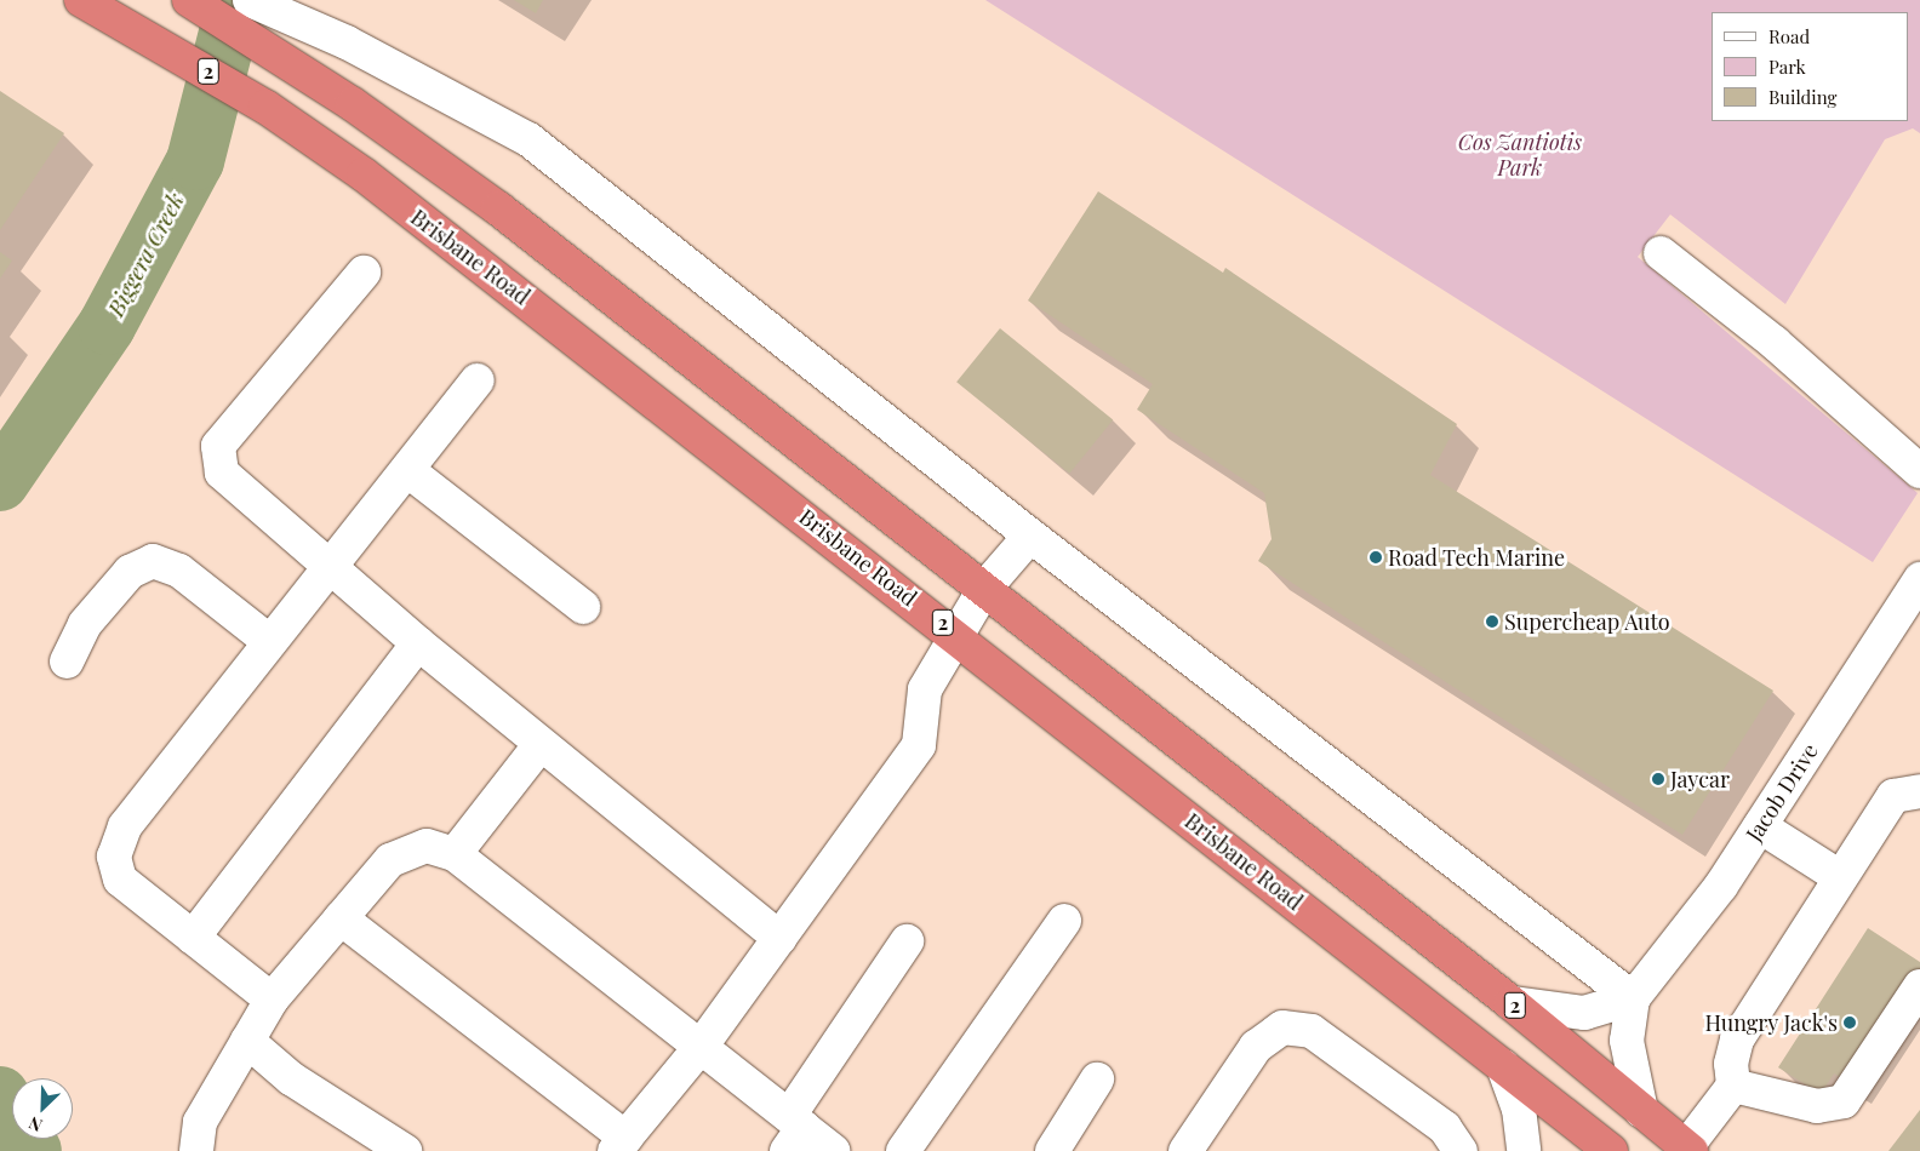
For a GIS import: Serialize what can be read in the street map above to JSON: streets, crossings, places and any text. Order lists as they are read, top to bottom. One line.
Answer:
{"streets":{"highway":["2","Brisbane Road"],"street":["Jacob Drive"]},"water":["Biggera Creek"],"parks":["Cos Zantiotis Park"],"places":["Road Tech Marine","Supercheap Auto","Jaycar","Hungry Jack's"],"legend":["Road","Park","Building"],"north":"bottom left"}
